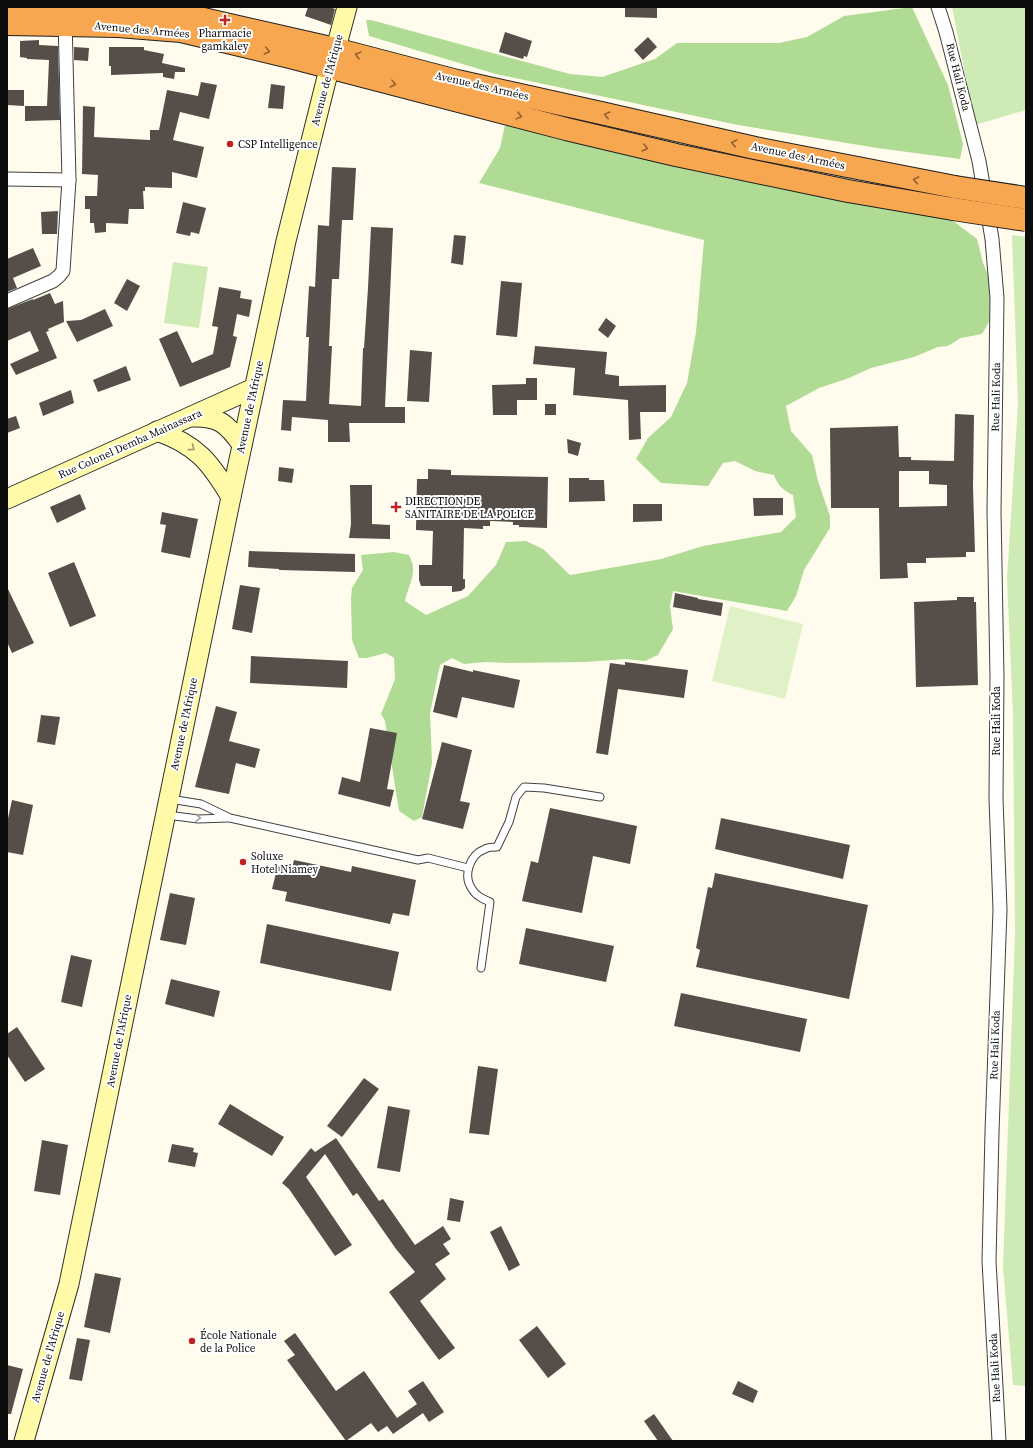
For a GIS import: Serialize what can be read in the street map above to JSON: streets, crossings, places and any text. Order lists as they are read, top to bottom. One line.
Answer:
{"streets":{"highway":["Avenue des Armées"],"main road":["Avenue de l'Afrique","Rue Colonel Demba Mainassara"],"street":["Rue Hali Koda"]},"crossings":[["Avenue des Armées","Avenue de l'Afrique"],["Avenue de l'Afrique","Rue Colonel Demba Mainassara"]],"places":{"health":["Pharmacie gamkaley","DIRECTION DE SANITAIRE DE LA POLICE"],"other":["CSP Intelligence","Soluxe Hotel Niamey","École Nationale de la Police"]}}
